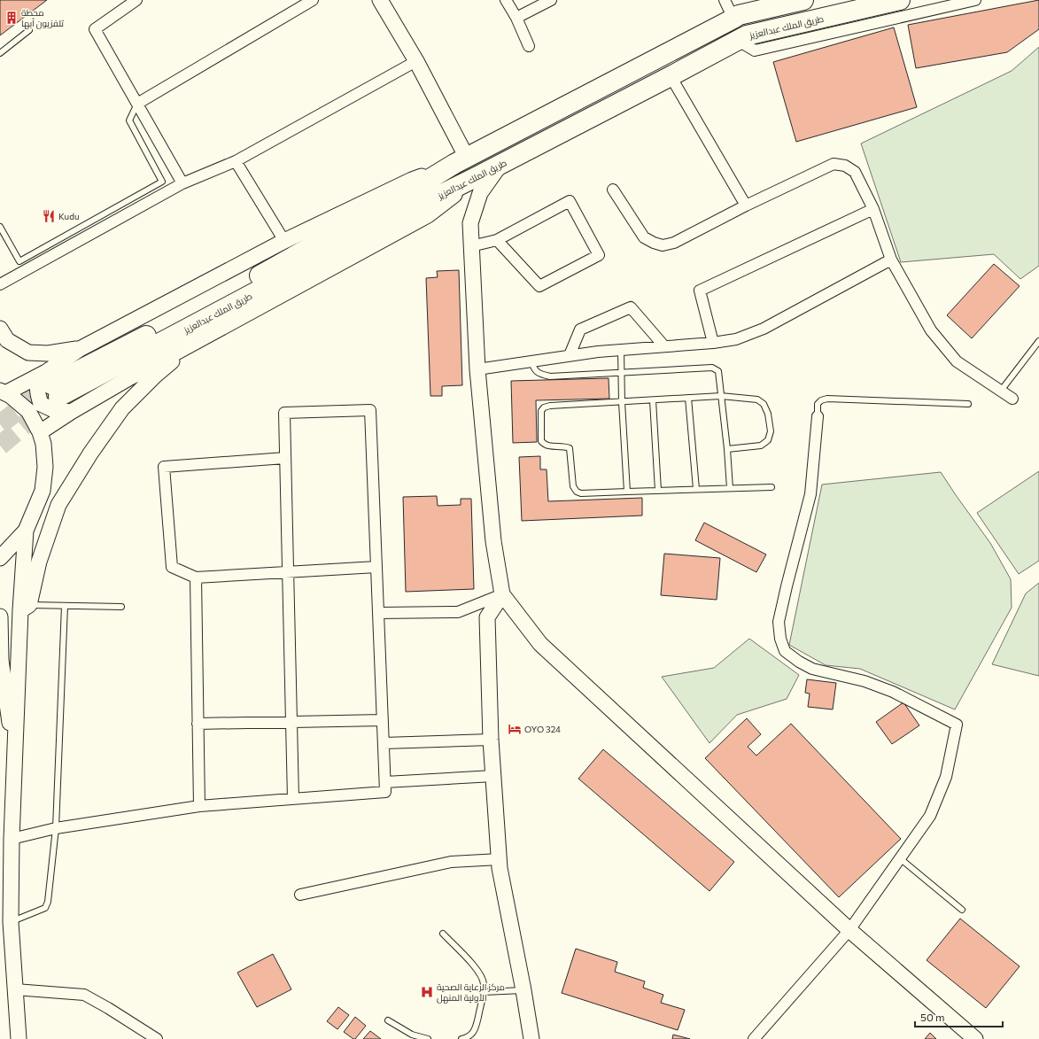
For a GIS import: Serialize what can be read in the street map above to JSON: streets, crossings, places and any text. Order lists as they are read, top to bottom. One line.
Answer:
{"streets":{"highway":["طريق الملك عبدالعزيز"]},"places":{"building":["محطة تلفزيون أبها"],"restaurant":["Kudu"],"hotel":["OYO 324"],"hospital":["مركز الرعاية الصحية الأولية المنهل"]},"scale_bar":"50 m"}
